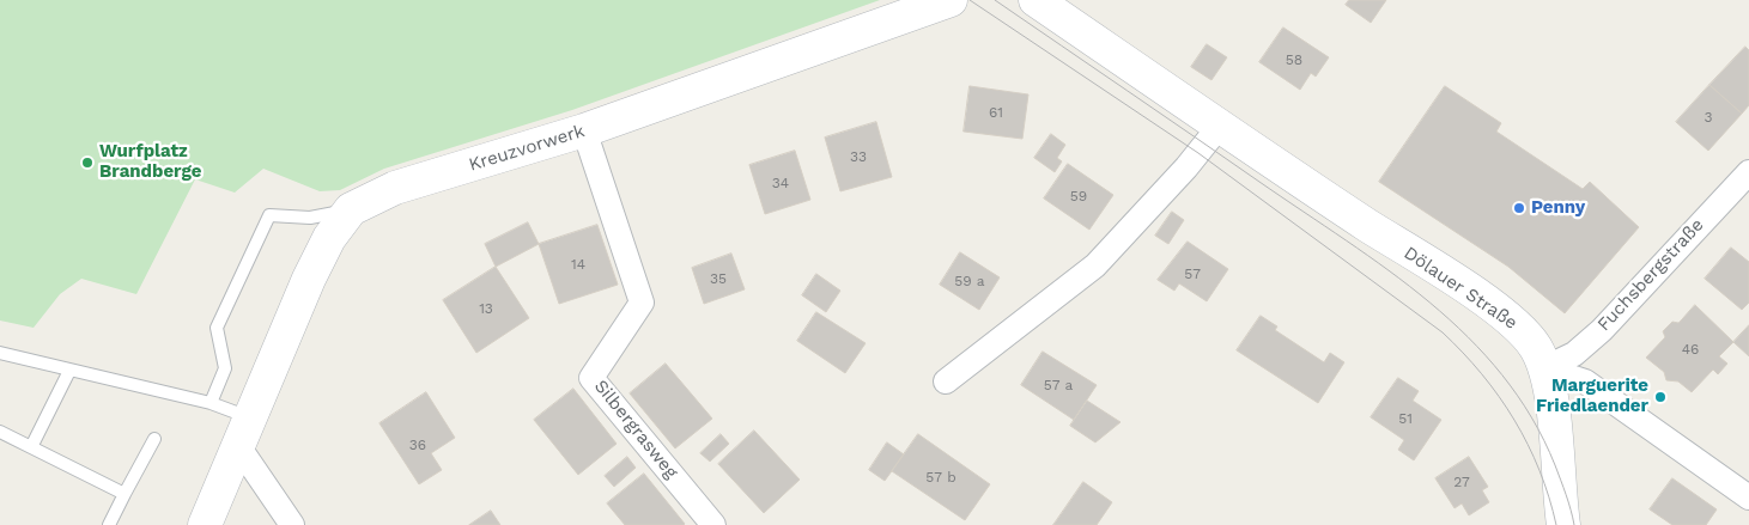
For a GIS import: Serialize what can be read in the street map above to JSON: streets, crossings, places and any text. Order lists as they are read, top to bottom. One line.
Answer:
{"streets":{"street":["Kreuzvorwerk","Fuchsbergstraße","Dölauer Straße","Silbergrasweg"]},"crossings":[["Kreuzvorwerk","Silbergrasweg"],["Fuchsbergstraße","Dölauer Straße"]],"places":["Wurfplatz Brandberge","Penny","Marguerite Friedlaender"],"house_numbers":["58","61","3","33","34","59","14","57","35","59 a","13","46","57 a","51","36","57 b","27"]}
